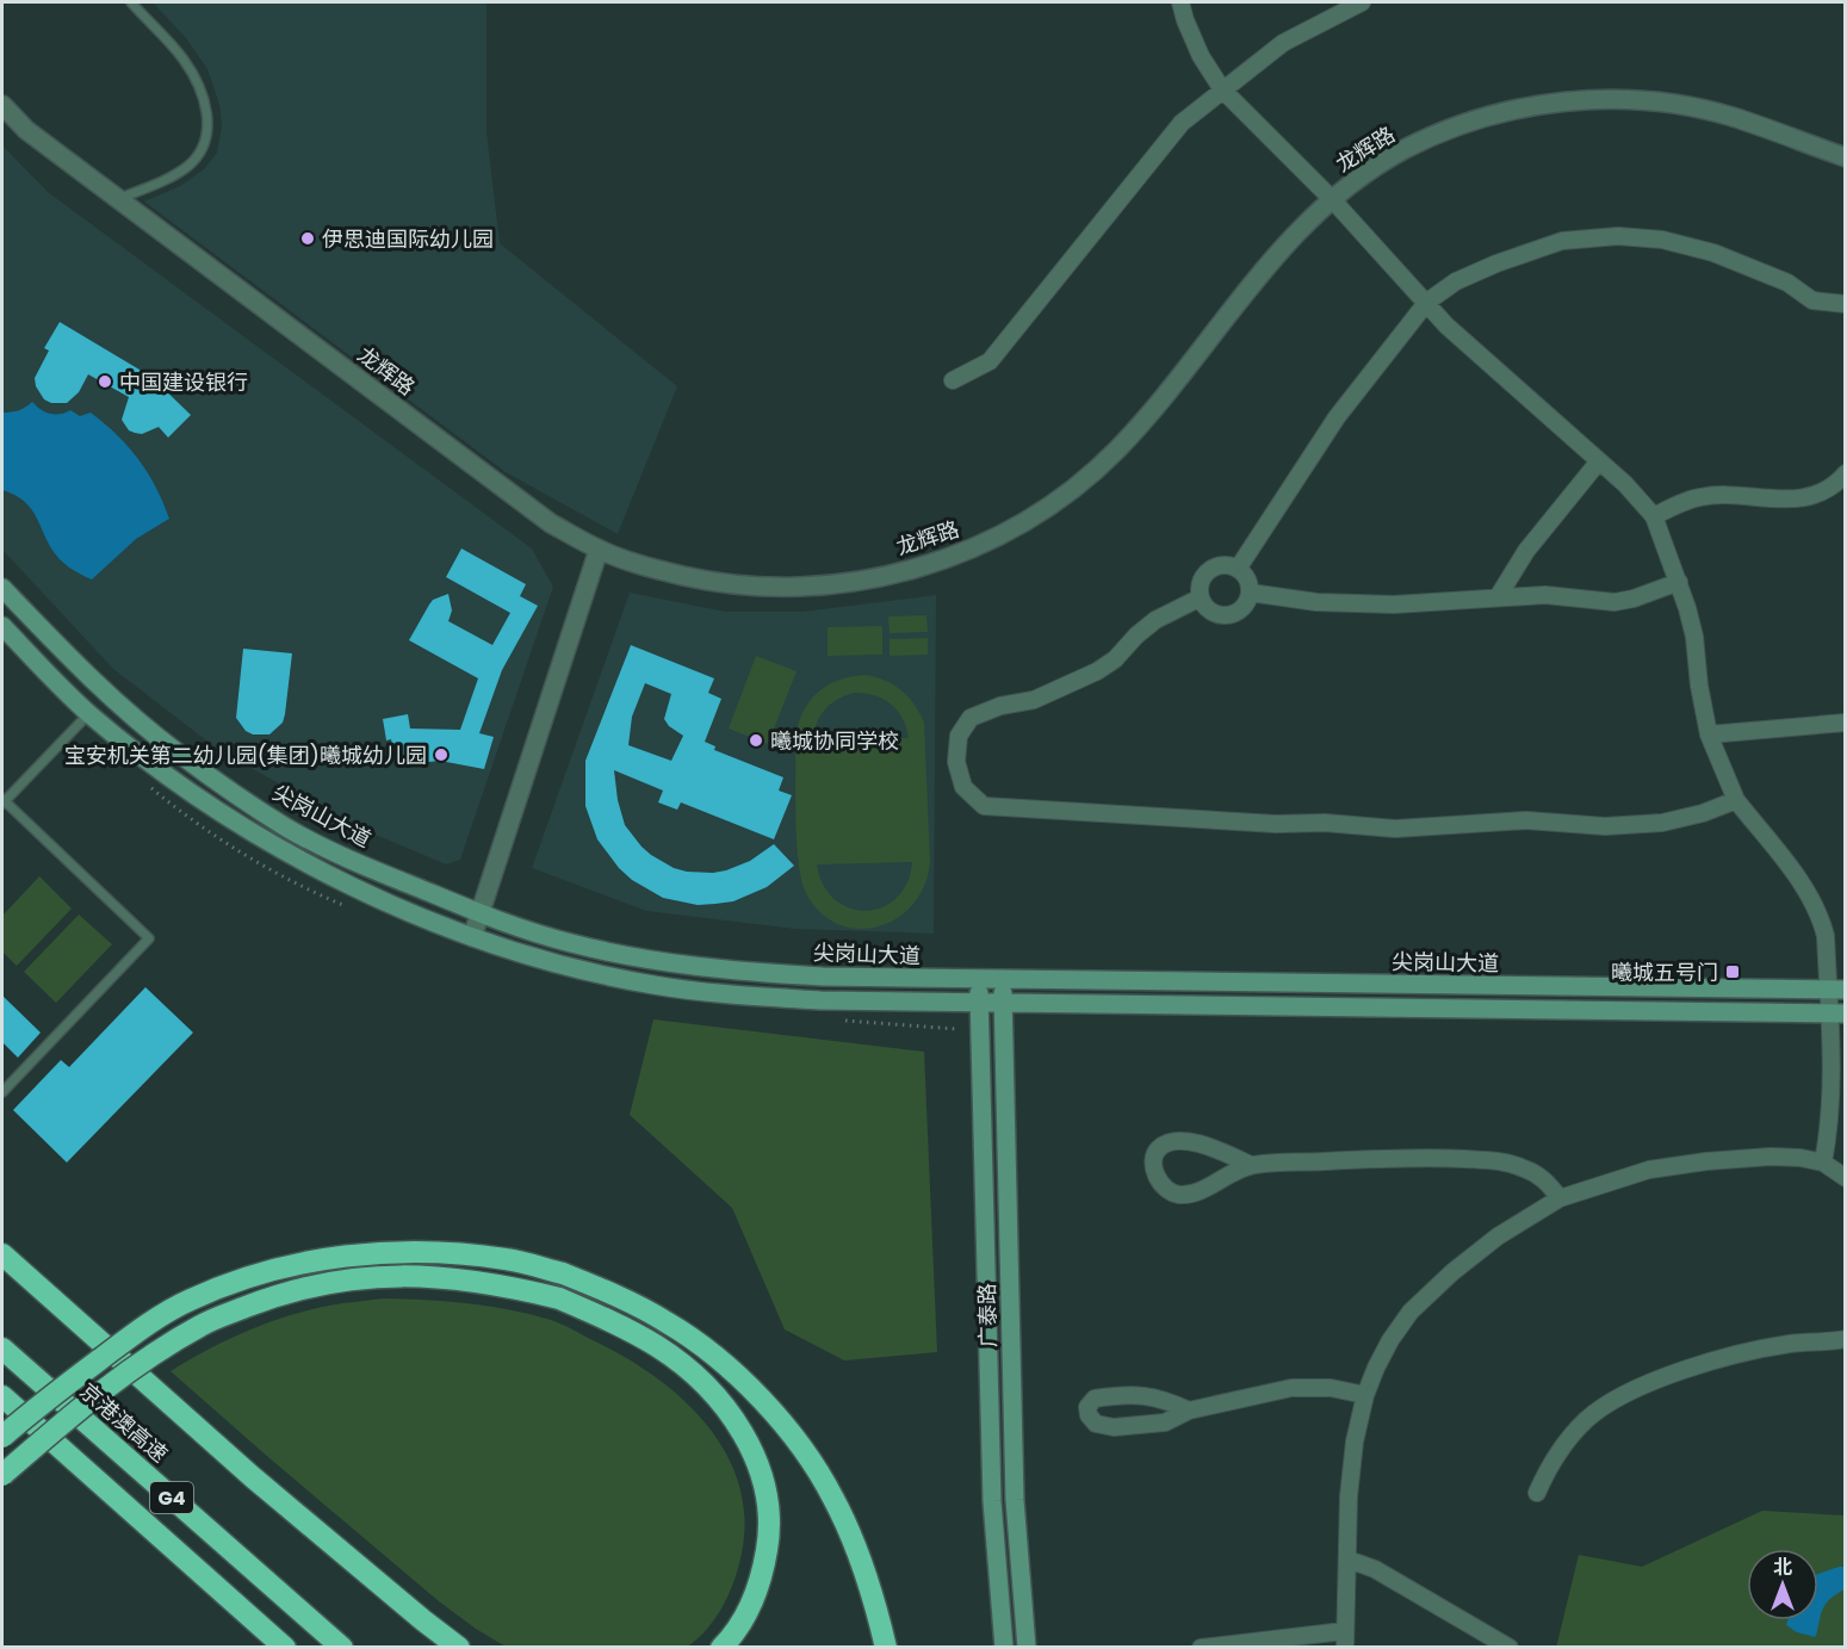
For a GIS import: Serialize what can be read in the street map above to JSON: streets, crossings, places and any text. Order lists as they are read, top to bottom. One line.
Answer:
{"streets":{"highway":["京港澳高速","G4"],"main road":["尖岗山大道","广泰路"],"street":["龙辉路"]},"crossings":[["尖岗山大道","广泰路"]],"places":{"other":["伊思迪国际幼儿园","中国建设银行","曦城协同学校","宝安机关第二幼儿园(集团)曦城幼儿园"],"transit":["曦城五号门"]},"north":"top"}
